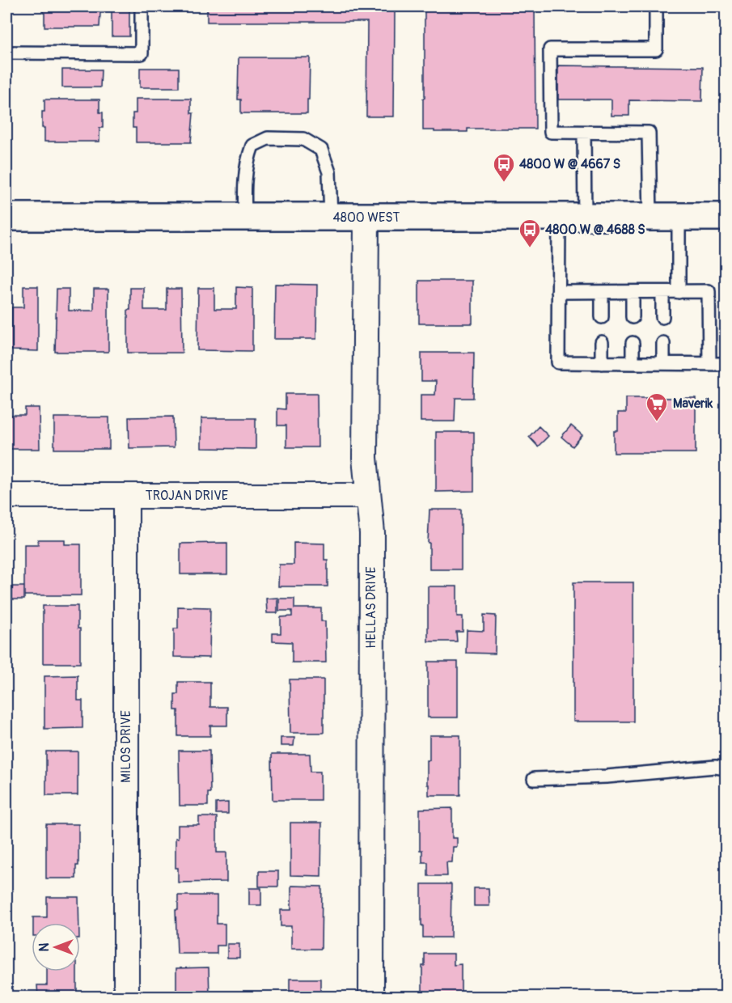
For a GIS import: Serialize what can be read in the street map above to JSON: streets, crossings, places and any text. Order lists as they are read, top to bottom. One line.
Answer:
{"streets":{"main road":["4800 WEST"],"street":["TROJAN DRIVE","HELLAS DRIVE","MILOS DRIVE"]},"crossings":[["4800 WEST","HELLAS DRIVE"],["TROJAN DRIVE","HELLAS DRIVE"],["TROJAN DRIVE","MILOS DRIVE"]],"places":{"bus stop":["4800 W @ 4667 S","4800 W @ 4688 S"],"supermarket":["Maverik"]},"north":"left"}
